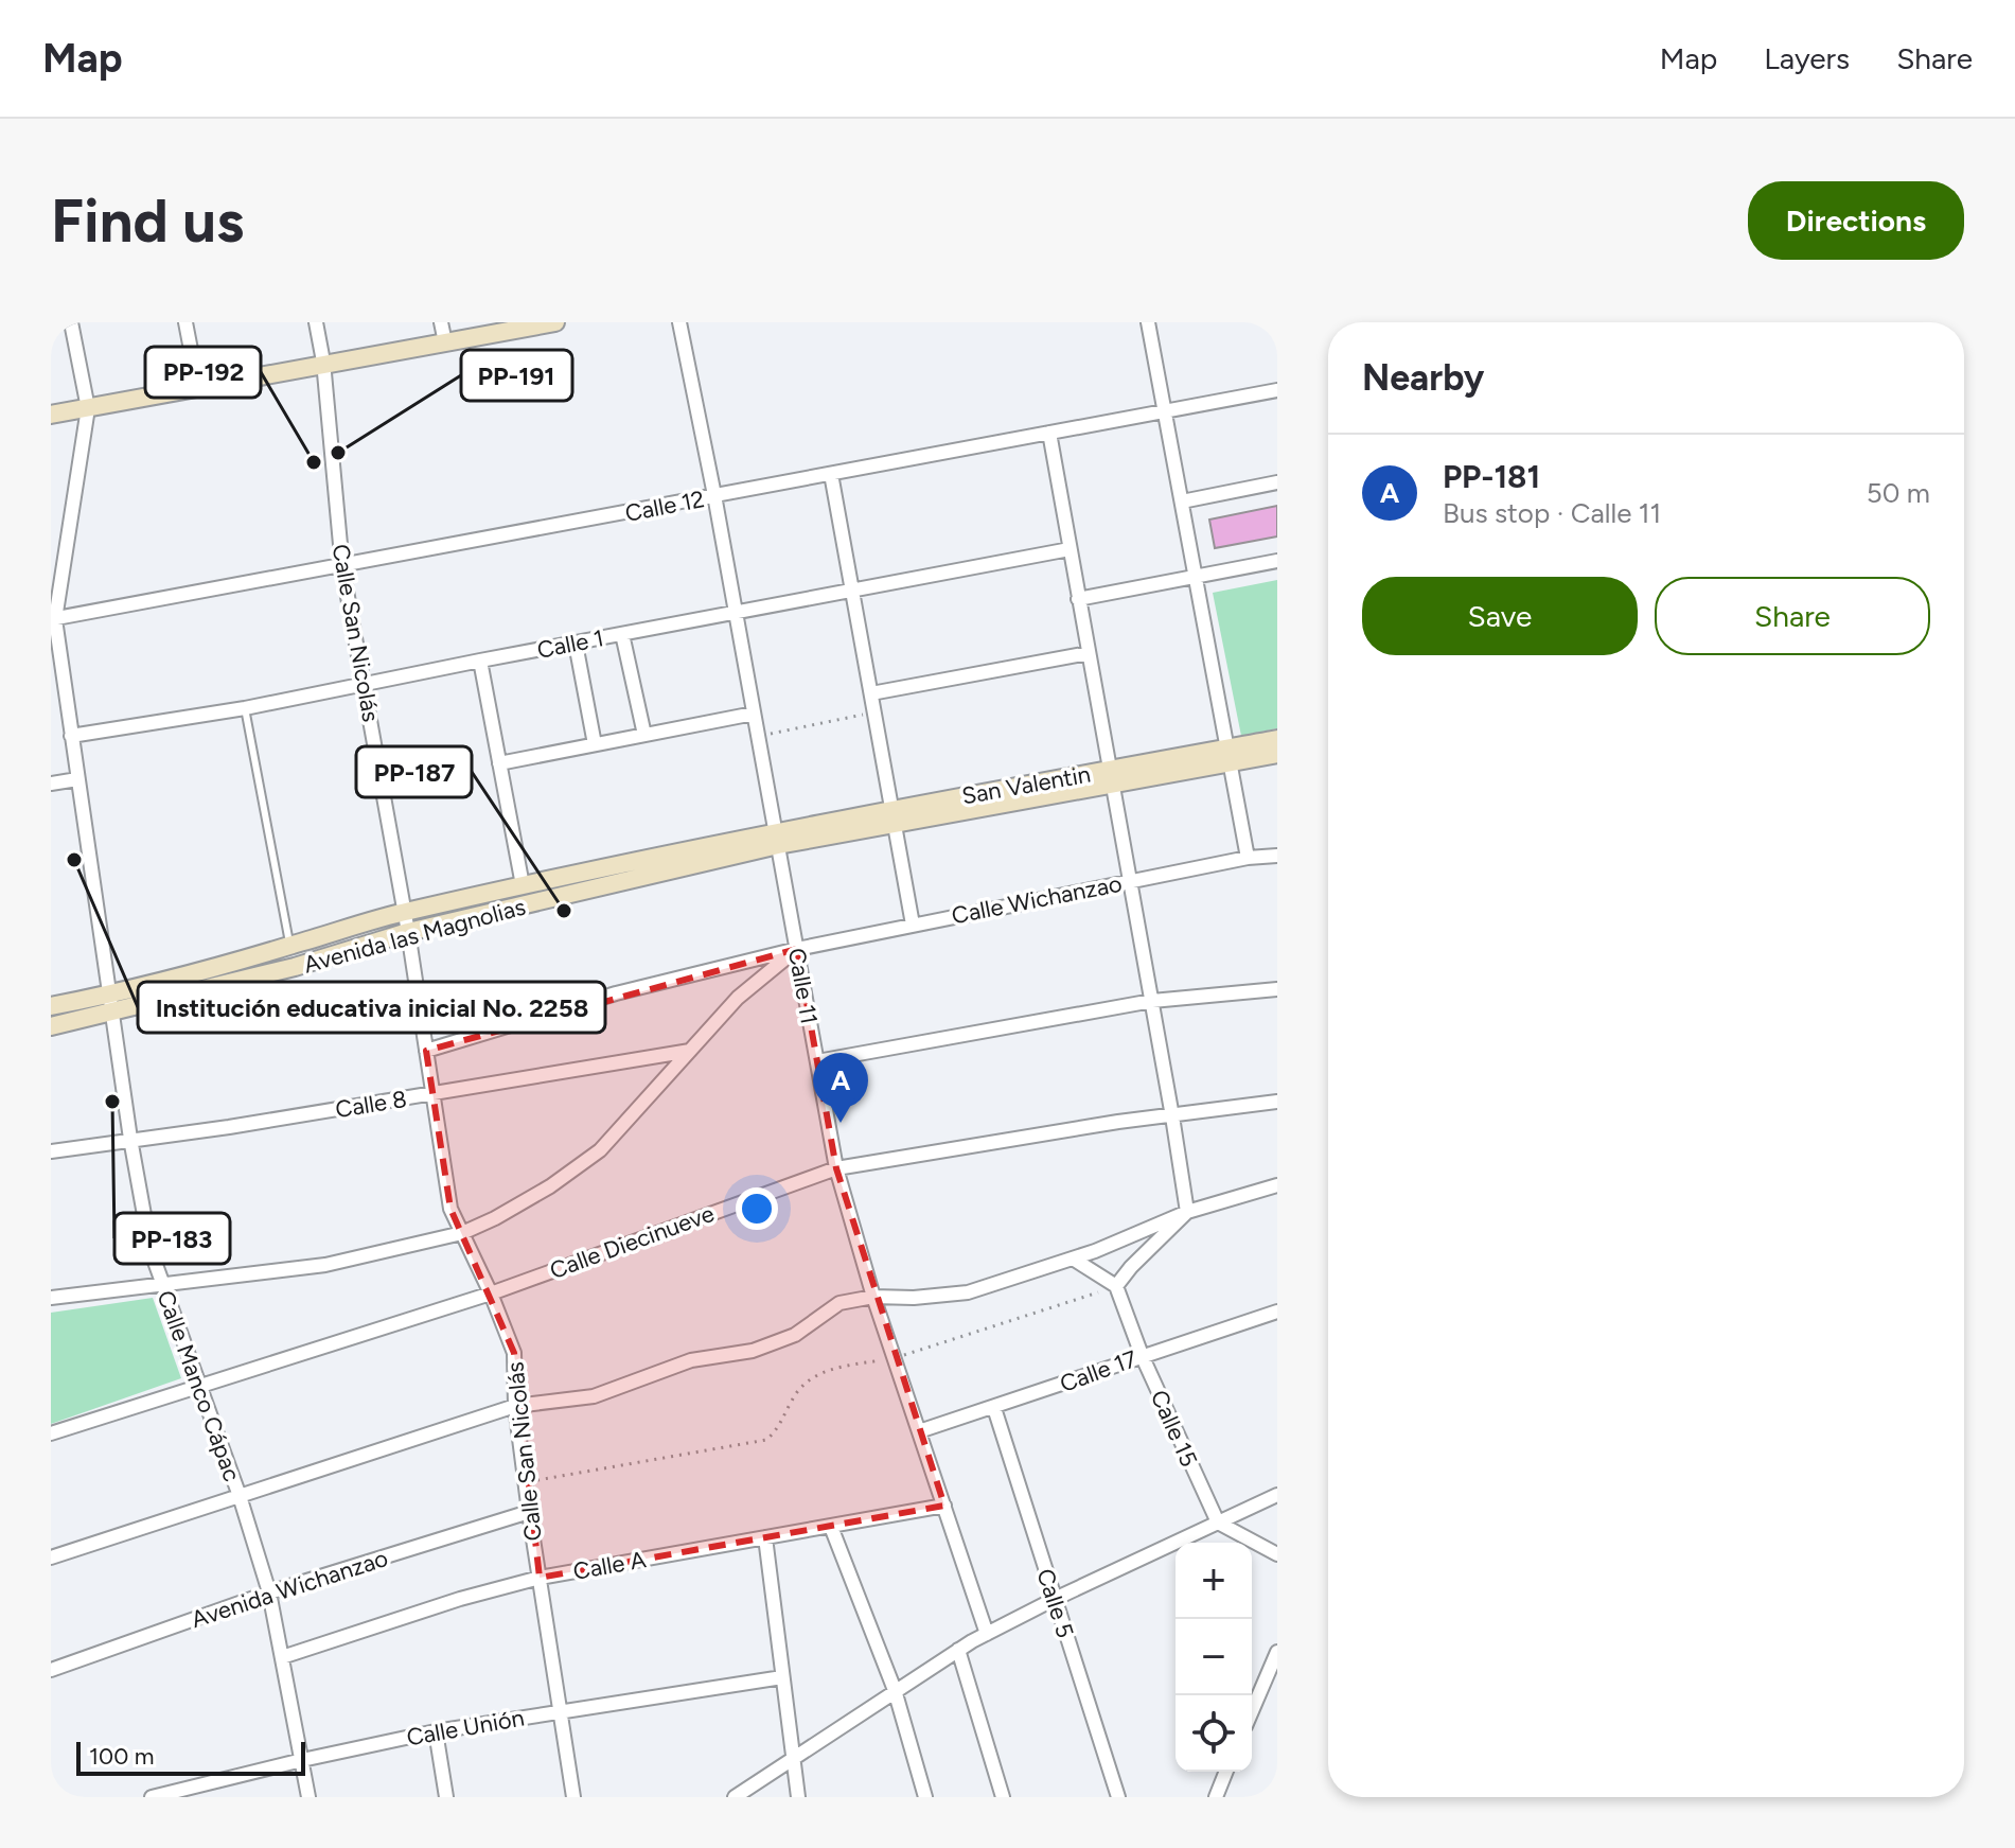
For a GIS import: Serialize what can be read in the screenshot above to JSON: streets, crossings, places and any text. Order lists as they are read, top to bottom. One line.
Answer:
{"streets":{"main road":["San Valentin","Avenida las Magnolias"],"street":["Calle 12","Calle San Nicolás","Calle 1","Calle Wichanzao","Calle 11","Calle 8","Calle Diecinueve","Calle 17","Calle Manco Cápac","Calle 15","Calle A","Avenida Wichanzao","Calle 5","Calle Unión"]},"crossings":[["Calle 12","Calle San Nicolás"],["Calle 12","Calle 11"],["Calle 12","Calle Manco Cápac"],["Calle San Nicolás","Calle 1"],["Calle San Nicolás","Calle Wichanzao"],["Calle San Nicolás","Avenida las Magnolias"],["Calle San Nicolás","Calle 8"],["Calle San Nicolás","Calle Diecinueve"],["Calle San Nicolás","Calle A"],["Calle San Nicolás","Avenida Wichanzao"],["Calle San Nicolás","Calle Unión"],["Calle 1","Calle 11"],["Calle 1","Calle Manco Cápac"],["San Valentin","Avenida las Magnolias"],["San Valentin","Calle 11"],["Calle Wichanzao","Calle 11"],["Avenida las Magnolias","Calle 11"],["Avenida las Magnolias","Calle Manco Cápac"],["Calle 11","Calle Diecinueve"],["Calle 11","Calle 17"],["Calle 11","Calle A"],["Calle 8","Calle Manco Cápac"],["Calle Diecinueve","Calle Manco Cápac"],["Calle 17","Calle 15"],["Calle 17","Calle 5"],["Calle Manco Cápac","Calle A"],["Calle Manco Cápac","Avenida Wichanzao"],["Calle Manco Cápac","Calle Unión"]],"places":["PP-191","PP-192","Institución educativa inicial No. 2258","PP-187","PP-183"],"scale_bar":"100 m","page":{"header":"Map","nav":["Map","Layers","Share"],"buttons":["Directions",["Save","Share"]],"title":"Find us","heading":"Nearby","list":[{"mark":"A","name":"PP-181","note":"Bus stop · Calle 11","value":"50 m"}],"pins":"A","map_buttons":["+","−"],"scale":"100 m"}}
